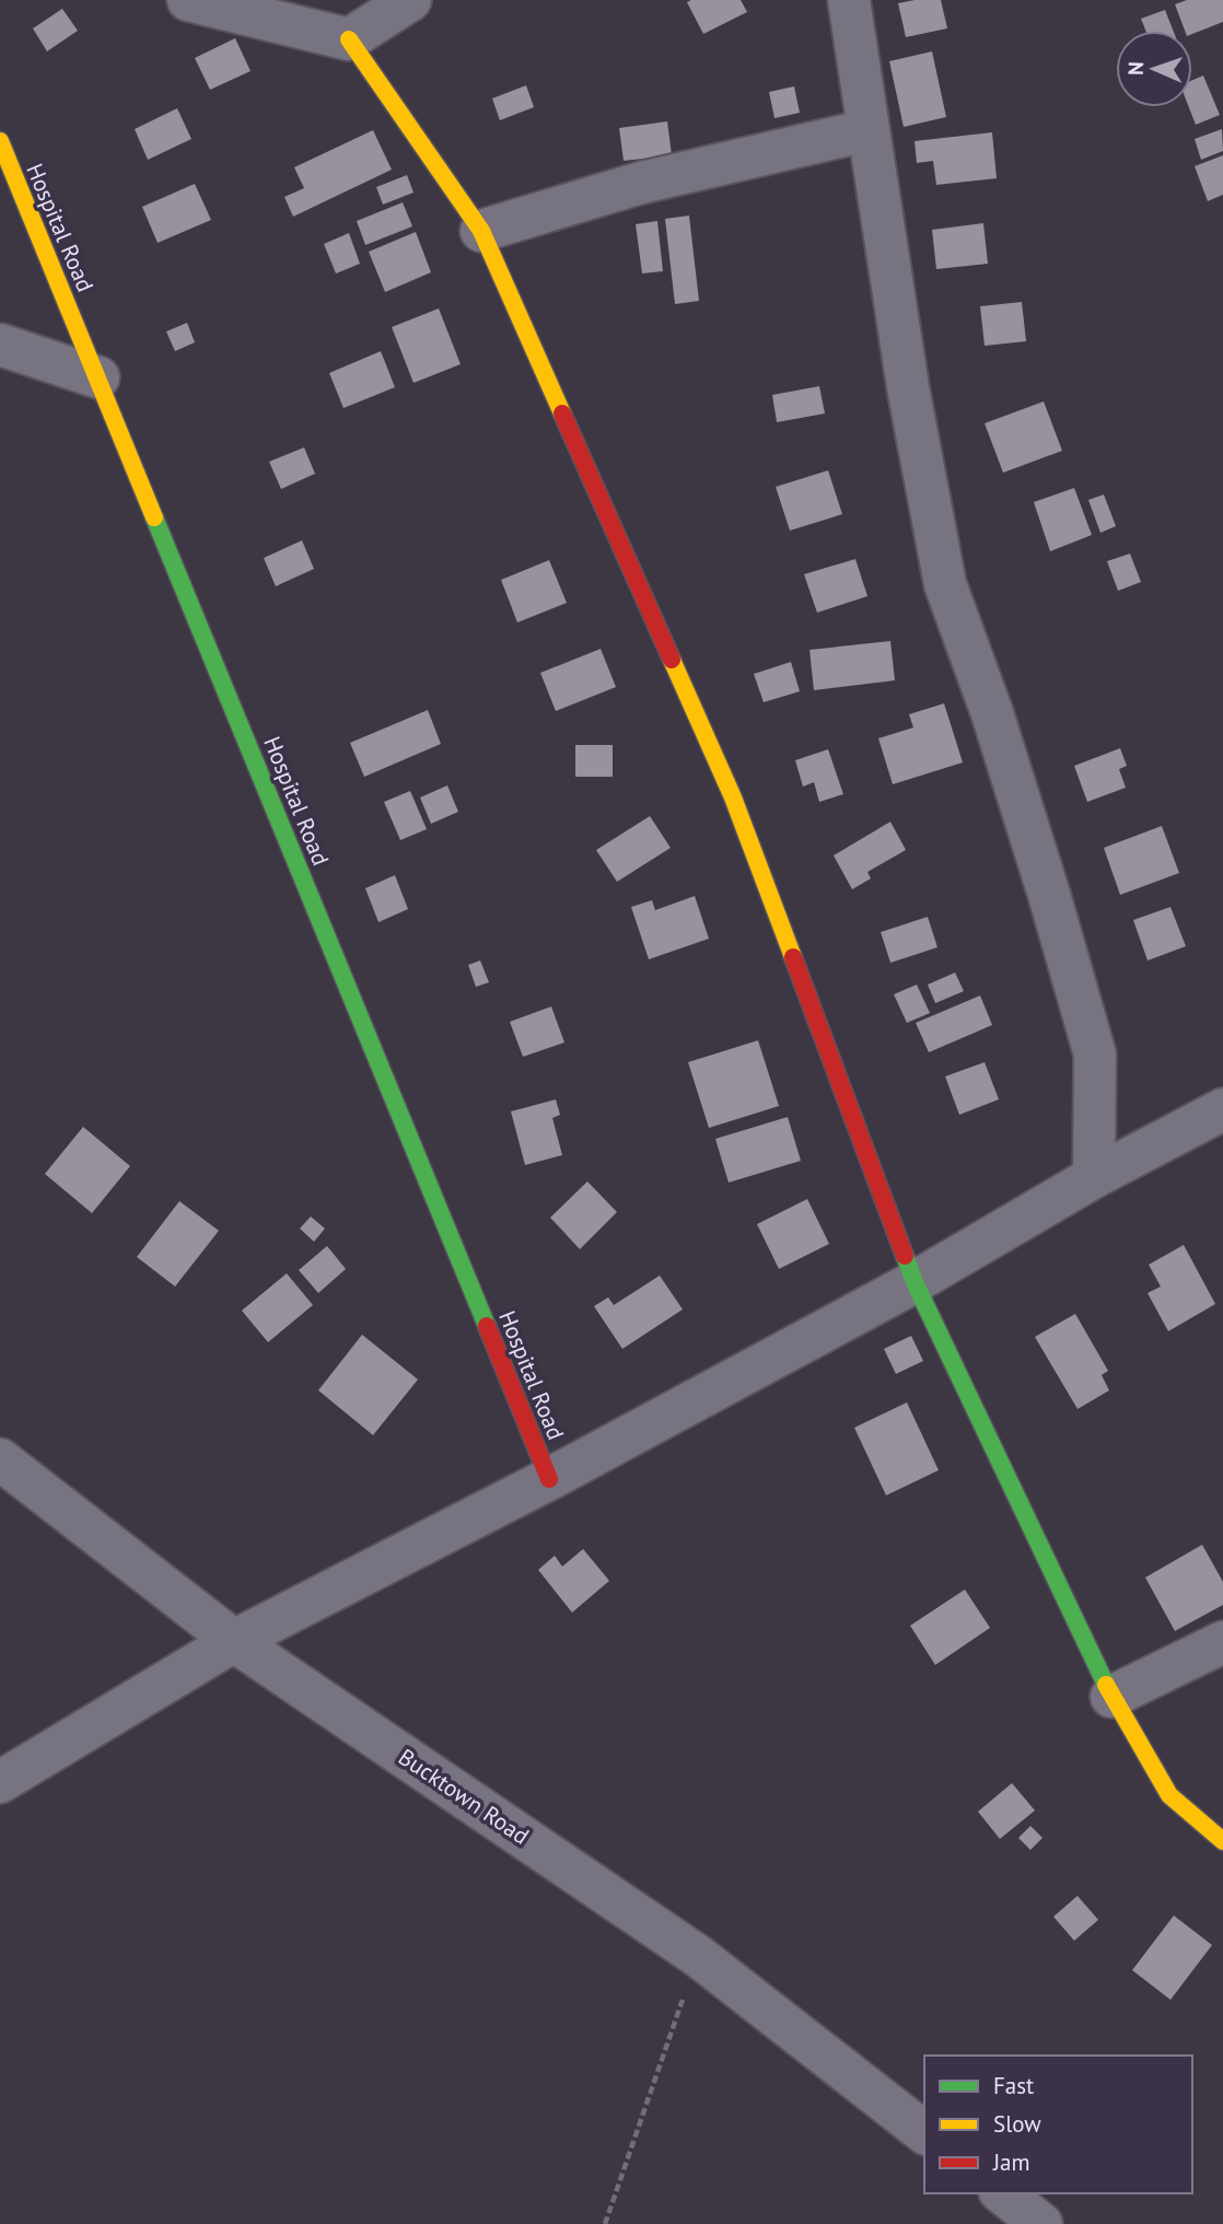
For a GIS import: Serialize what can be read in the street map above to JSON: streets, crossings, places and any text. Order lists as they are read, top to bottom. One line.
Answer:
{"streets":{"street":["Hospital Road","Bucktown Road"]},"legend":["Fast","Slow","Jam"],"north":"left"}
